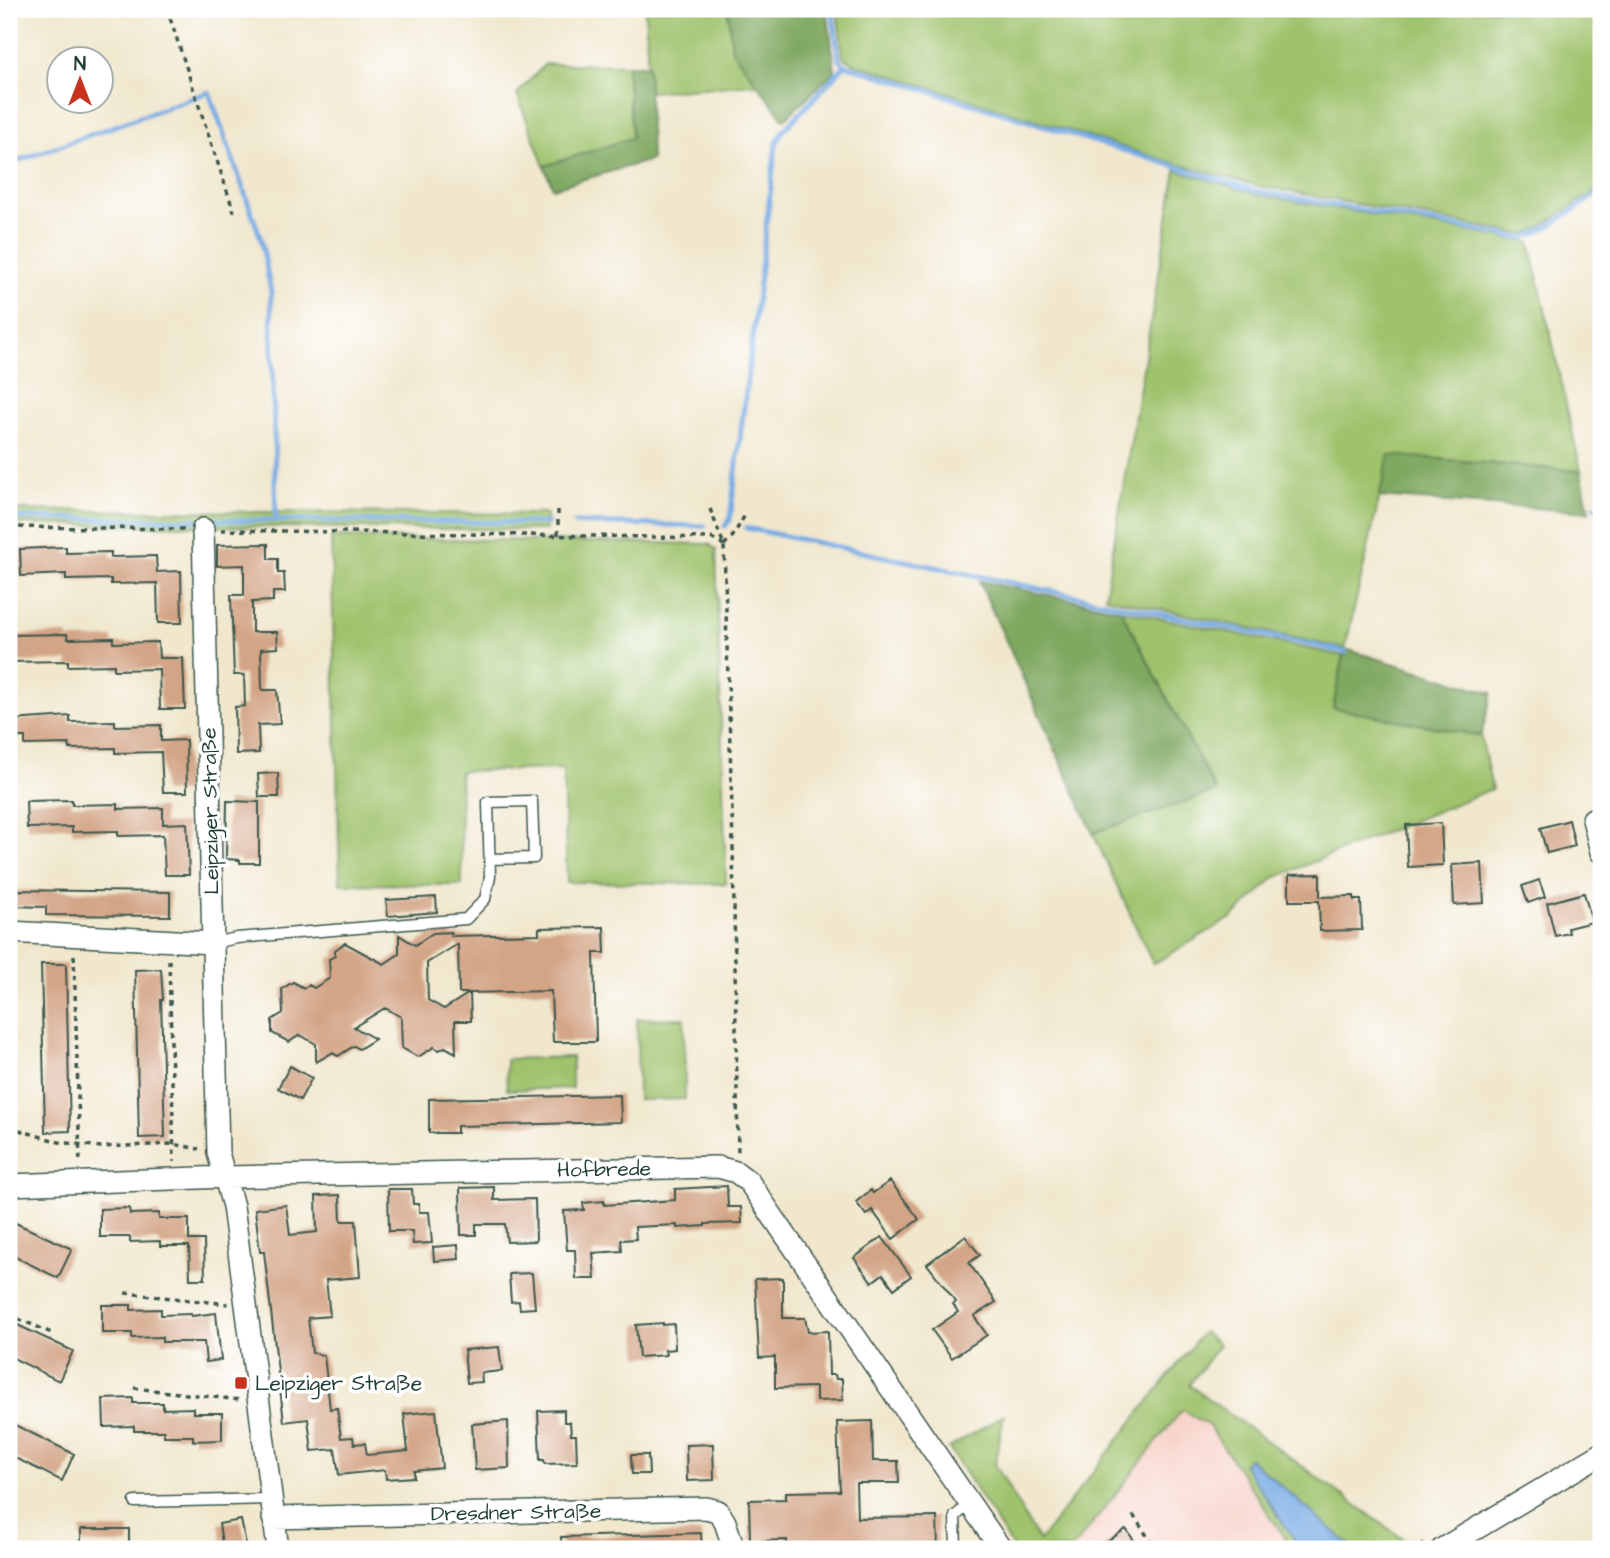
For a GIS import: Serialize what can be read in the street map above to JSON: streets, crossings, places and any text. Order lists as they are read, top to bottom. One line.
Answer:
{"streets":{"street":["Leipziger Straße","Hofbrede","Dresdner Straße"]},"crossings":[["Leipziger Straße","Hofbrede"],["Leipziger Straße","Dresdner Straße"]],"places":{"transit":["Leipziger Straße"]},"north":"top"}
